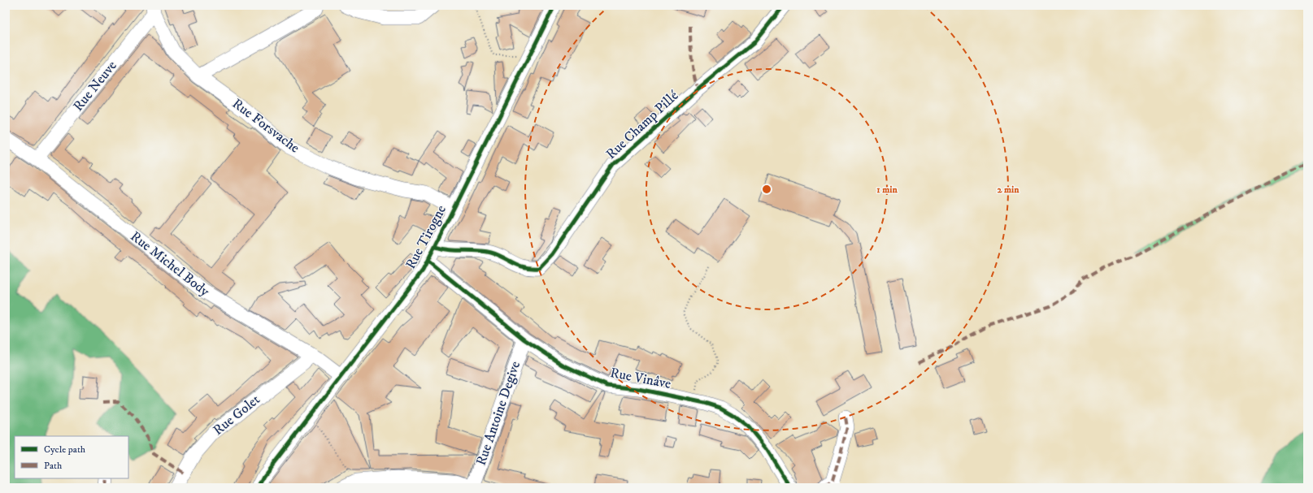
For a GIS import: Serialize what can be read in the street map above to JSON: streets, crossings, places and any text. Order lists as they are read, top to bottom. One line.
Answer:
{"streets":{"street":["Rue Neuve","Rue Champ Pillé","Rue Forsvache","Rue Tirogne","Rue Michel Body","Rue Vinâve","Rue Antoine Degive","Rue Golet"]},"crossings":[["Rue Neuve","Rue Forsvache"],["Rue Neuve","Rue Michel Body"],["Rue Champ Pillé","Rue Tirogne"],["Rue Forsvache","Rue Tirogne"],["Rue Tirogne","Rue Michel Body"],["Rue Tirogne","Rue Vinâve"],["Rue Michel Body","Rue Golet"],["Rue Vinâve","Rue Antoine Degive"]],"legend":["Cycle path","Path"],"rings":["1 min","2 min"]}
